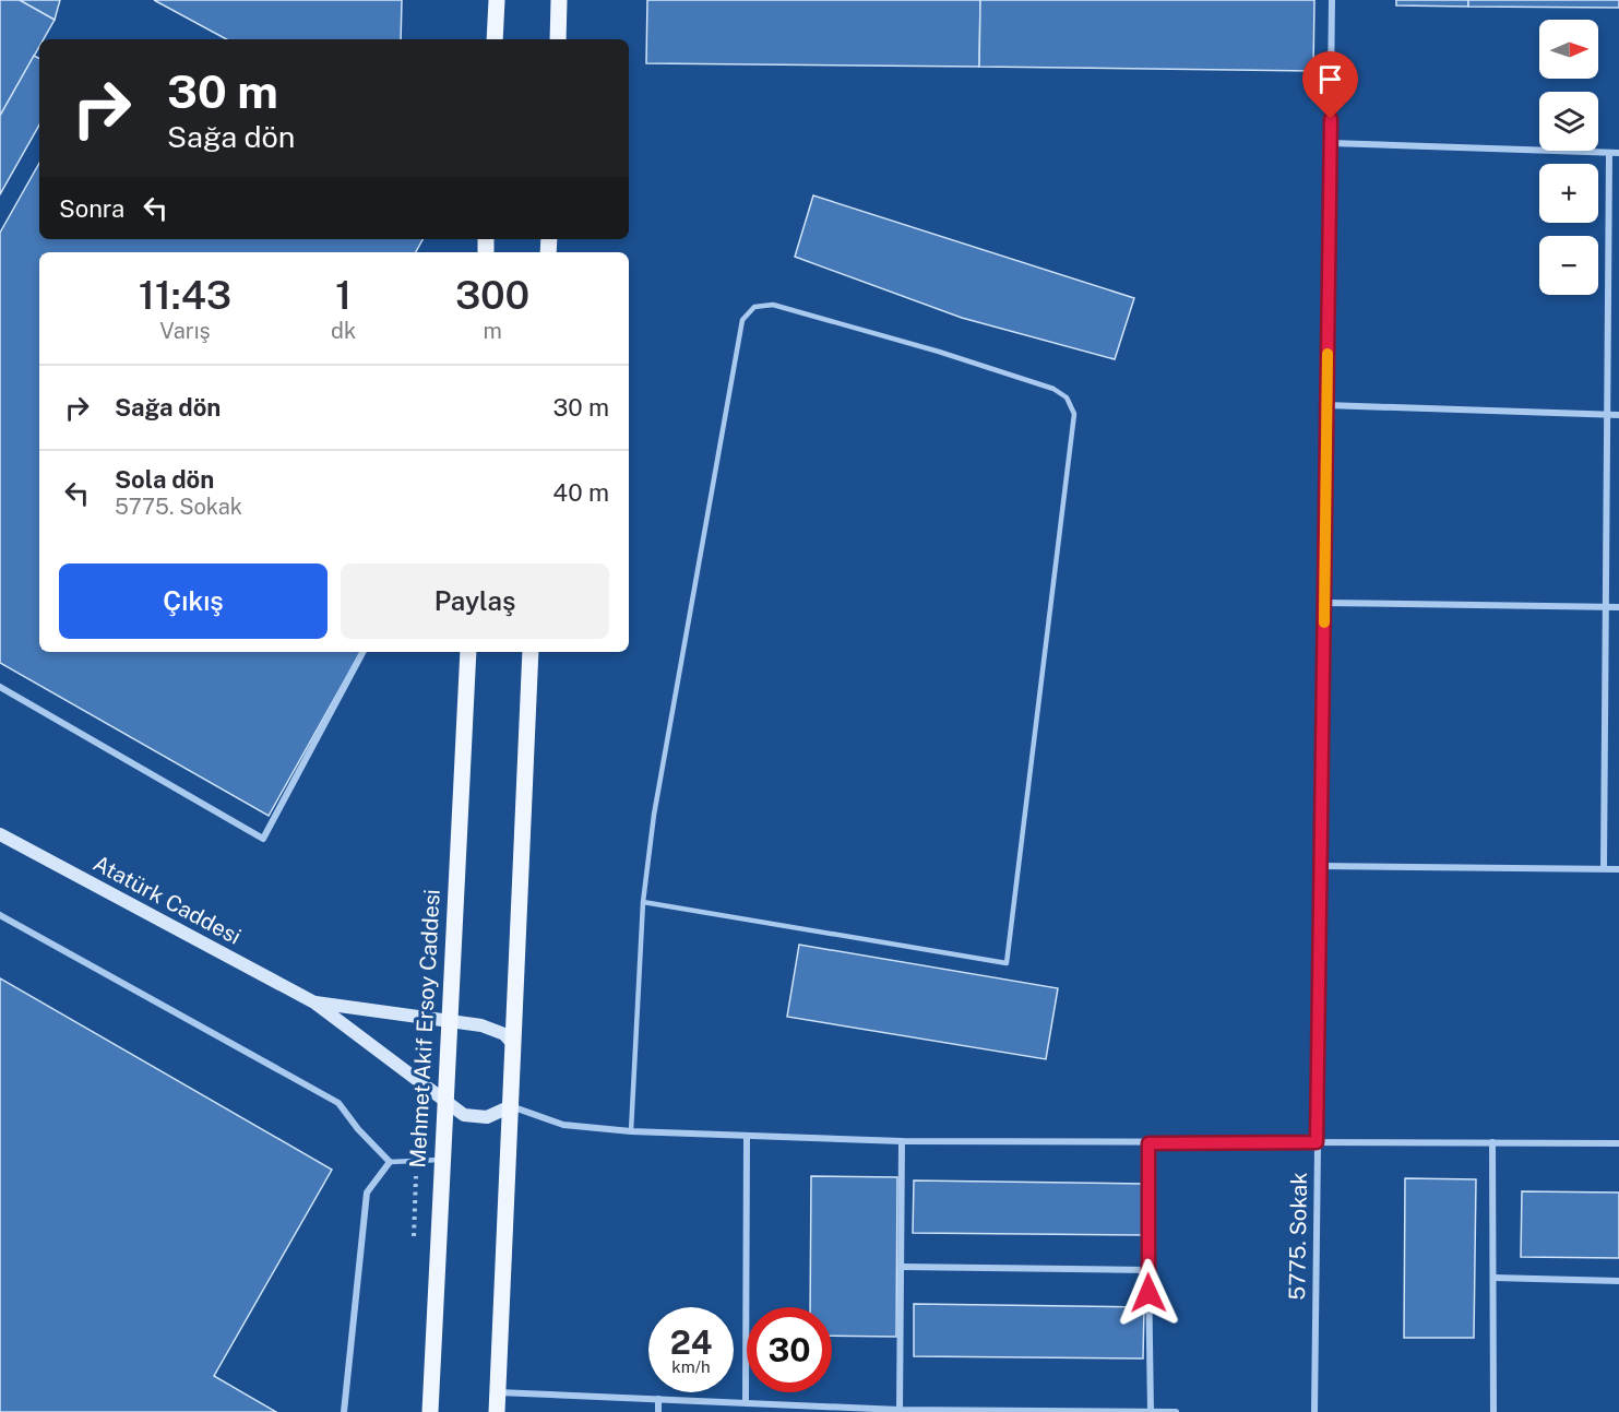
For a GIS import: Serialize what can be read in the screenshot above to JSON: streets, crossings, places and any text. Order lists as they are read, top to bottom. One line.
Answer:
{"streets":{"main road":["Atatürk Caddesi","Mehmet Akif Ersoy Caddesi"],"street":["5775. Sokak"]},"north":"right","page":{"map_buttons":["+","−"],"turn":["30 m","Sağa dön"],"then":"Sonra","eta":["11:43","Varış","1","dk","300","m"],"list":[{"name":"Sağa dön","value":"30 m"},{"name":"Sola dön","note":"5775. Sokak","value":"40 m"}],"buttons":["Çıkış","Paylaş"],"speed":"24 km/h","limit":"30"}}
